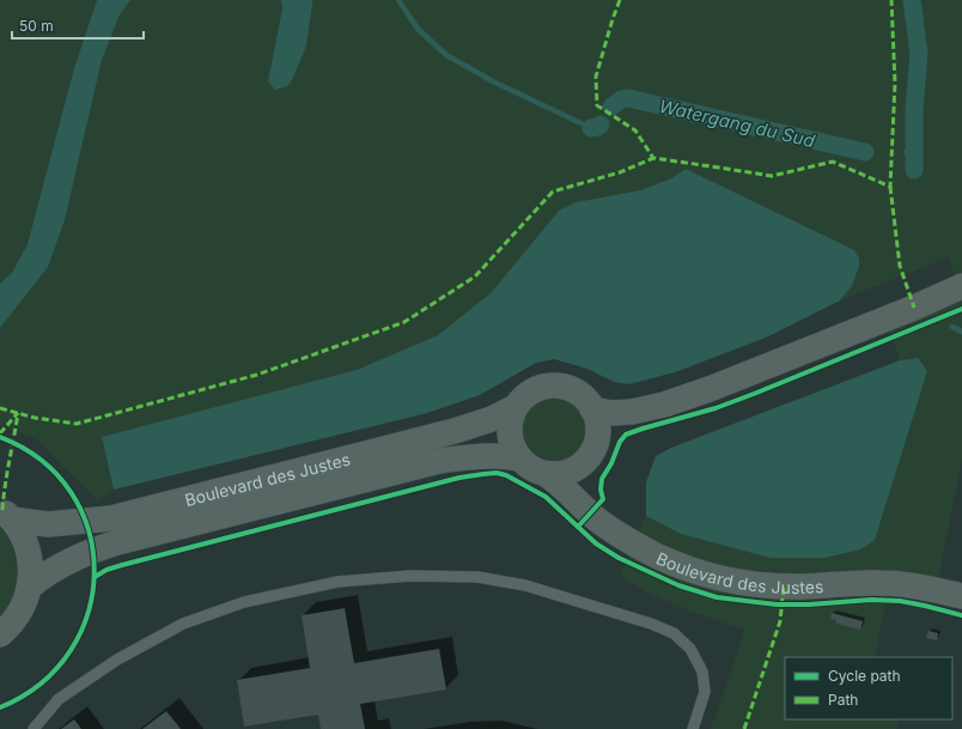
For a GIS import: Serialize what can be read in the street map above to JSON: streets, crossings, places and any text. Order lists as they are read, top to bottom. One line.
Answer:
{"streets":{"street":["Boulevard des Justes"]},"water":["Watergang du Sud"],"legend":["Cycle path","Path"],"scale_bar":"50 m"}
